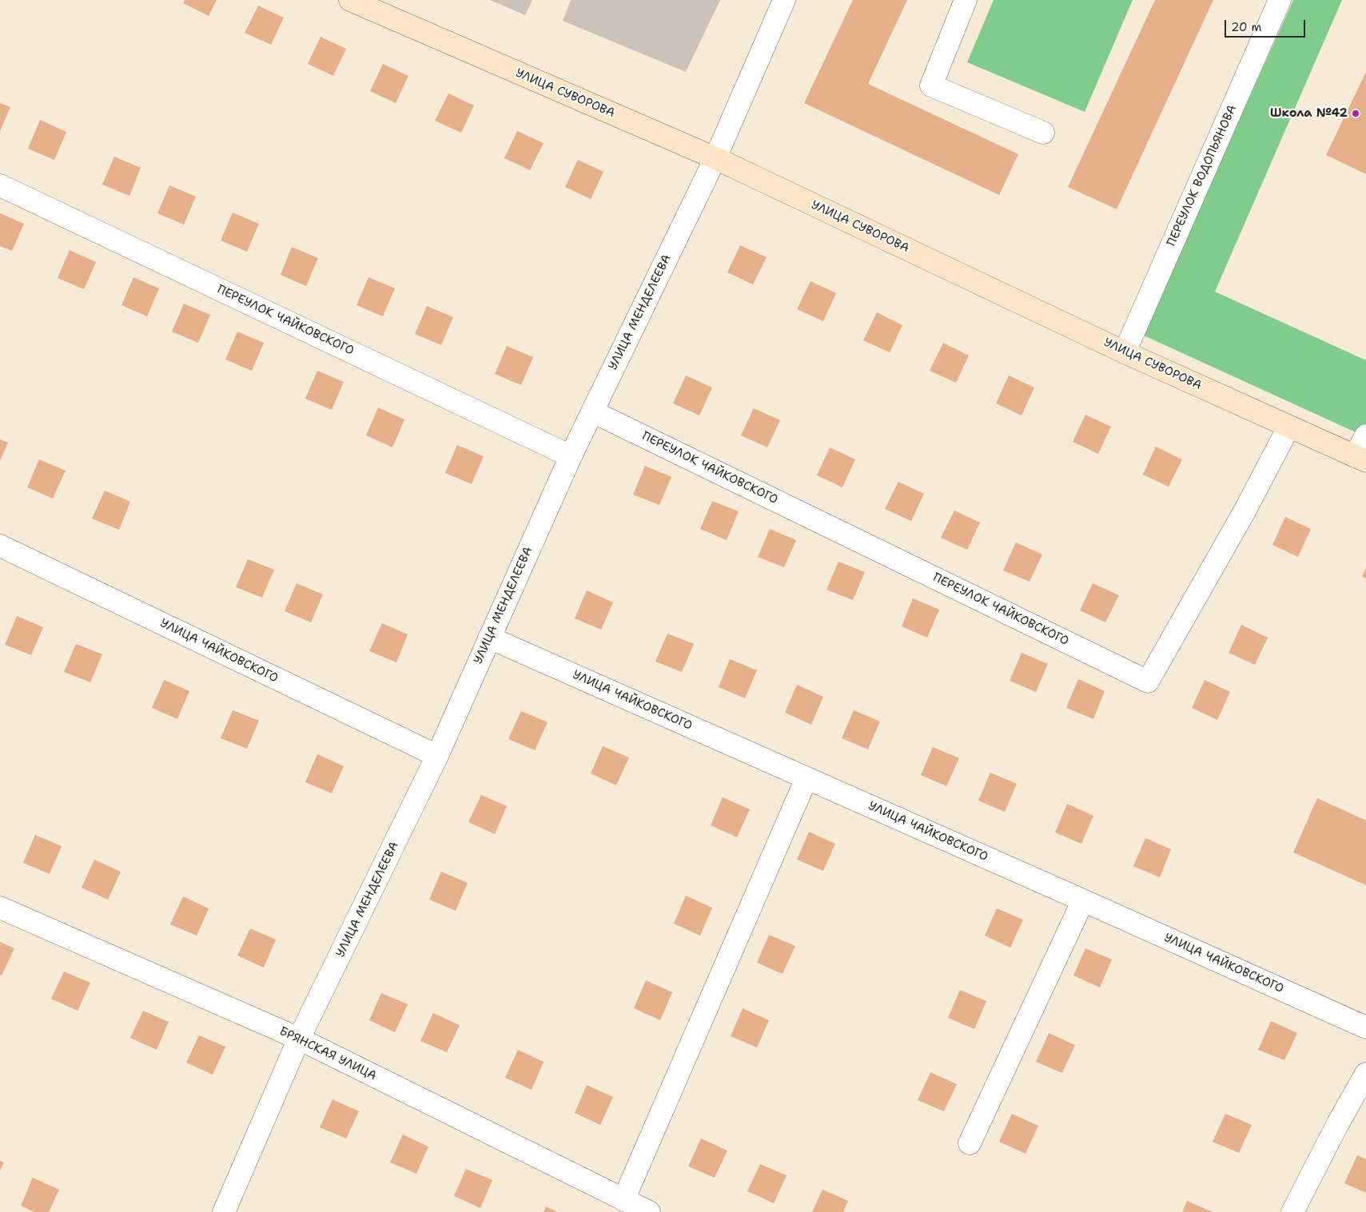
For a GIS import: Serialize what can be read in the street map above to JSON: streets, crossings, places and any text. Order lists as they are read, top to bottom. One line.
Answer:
{"streets":{"street":["УЛИЦА СУВОРОВА","ПЕРЕУЛОК ВОДОПЬЯНОВА","УЛИЦА МЕНДЕЛЕЕВА","ПЕРЕУЛОК ЧАЙКОВСКОГО","УЛИЦА ЧАЙКОВСКОГО","БРЯНСКАЯ УЛИЦА"]},"crossings":[["УЛИЦА СУВОРОВА","ПЕРЕУЛОК ВОДОПЬЯНОВА"],["УЛИЦА СУВОРОВА","УЛИЦА МЕНДЕЛЕЕВА"],["УЛИЦА СУВОРОВА","ПЕРЕУЛОК ЧАЙКОВСКОГО"],["УЛИЦА МЕНДЕЛЕЕВА","ПЕРЕУЛОК ЧАЙКОВСКОГО"],["УЛИЦА МЕНДЕЛЕЕВА","УЛИЦА ЧАЙКОВСКОГО"],["УЛИЦА МЕНДЕЛЕЕВА","БРЯНСКАЯ УЛИЦА"]],"places":["Школа №42"],"scale_bar":"20 m"}
